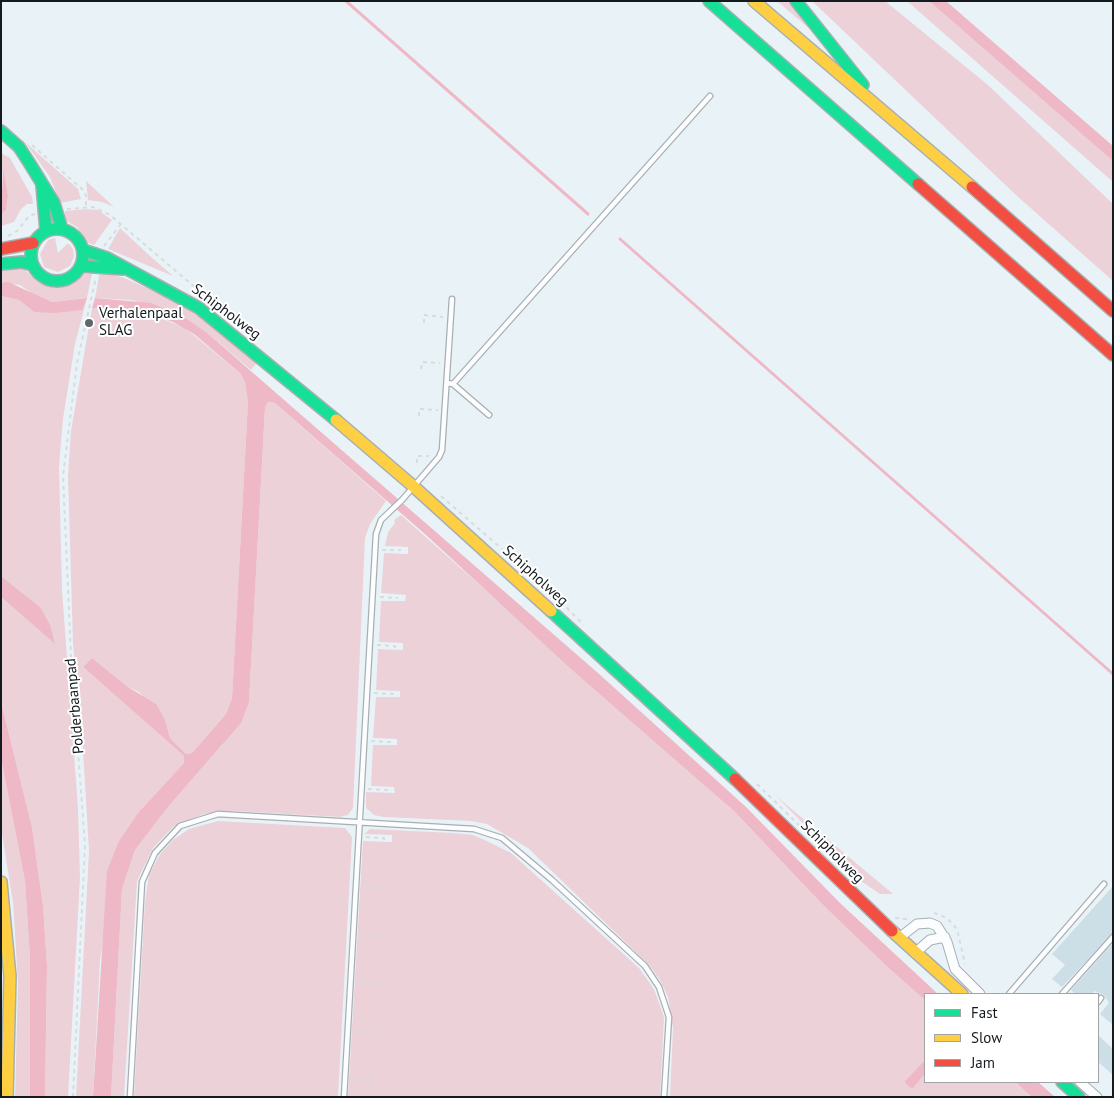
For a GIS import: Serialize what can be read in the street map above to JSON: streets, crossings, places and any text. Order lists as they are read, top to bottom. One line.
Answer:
{"streets":{"main road":["Schipholweg"],"path":["Polderbaanpad"]},"places":["Verhalenpaal SLAG"],"legend":["Fast","Slow","Jam"]}
